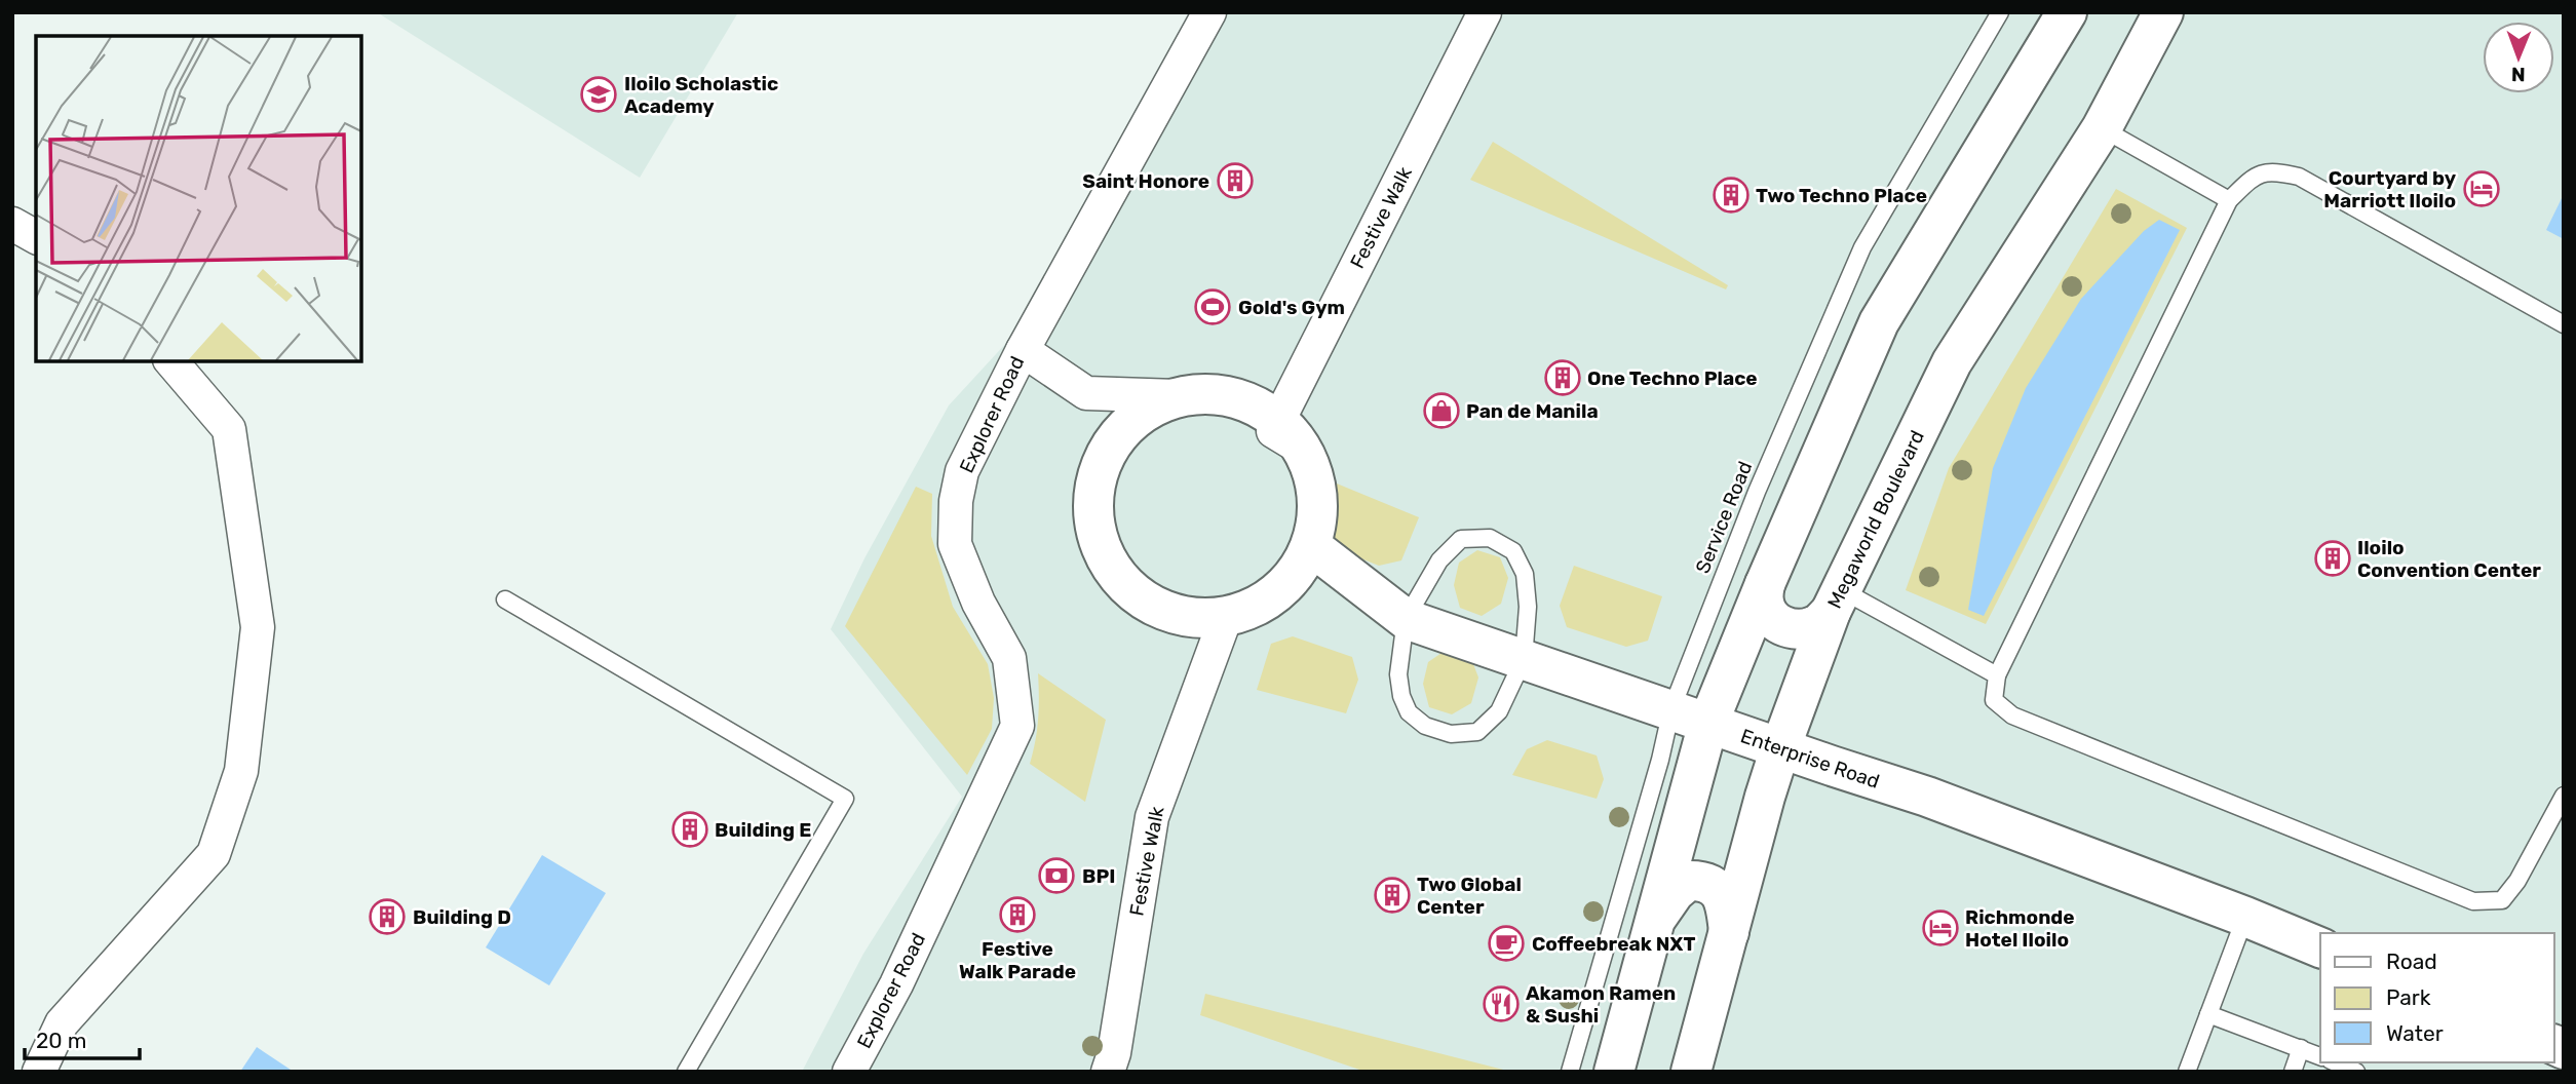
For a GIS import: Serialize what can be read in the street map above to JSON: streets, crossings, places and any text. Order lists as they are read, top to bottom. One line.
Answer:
{"streets":{"main road":["Megaworld Boulevard","Enterprise Road"],"street":["Festive Walk","Explorer Road"],"lane":["Service Road"]},"crossings":[["Festive Walk","Enterprise Road"],["Service Road","Enterprise Road"],["Megaworld Boulevard","Enterprise Road"]],"places":{"school or university":["Iloilo Scholastic Academy"],"building":["Saint Honore","Two Techno Place","One Techno Place","Iloilo Convention Center","Building E","Two Global Center","Festive Walk Parade","Building D"],"hotel":["Courtyard by Marriott Iloilo","Richmonde Hotel Iloilo"],"sports":["Gold's Gym"],"shop":["Pan de Manila"],"bank":["BPI"],"cafe":["Coffeebreak NXT"],"restaurant":["Akamon Ramen & Sushi"]},"legend":["Road","Park","Water"],"scale_bar":"20 m","north":"bottom"}
